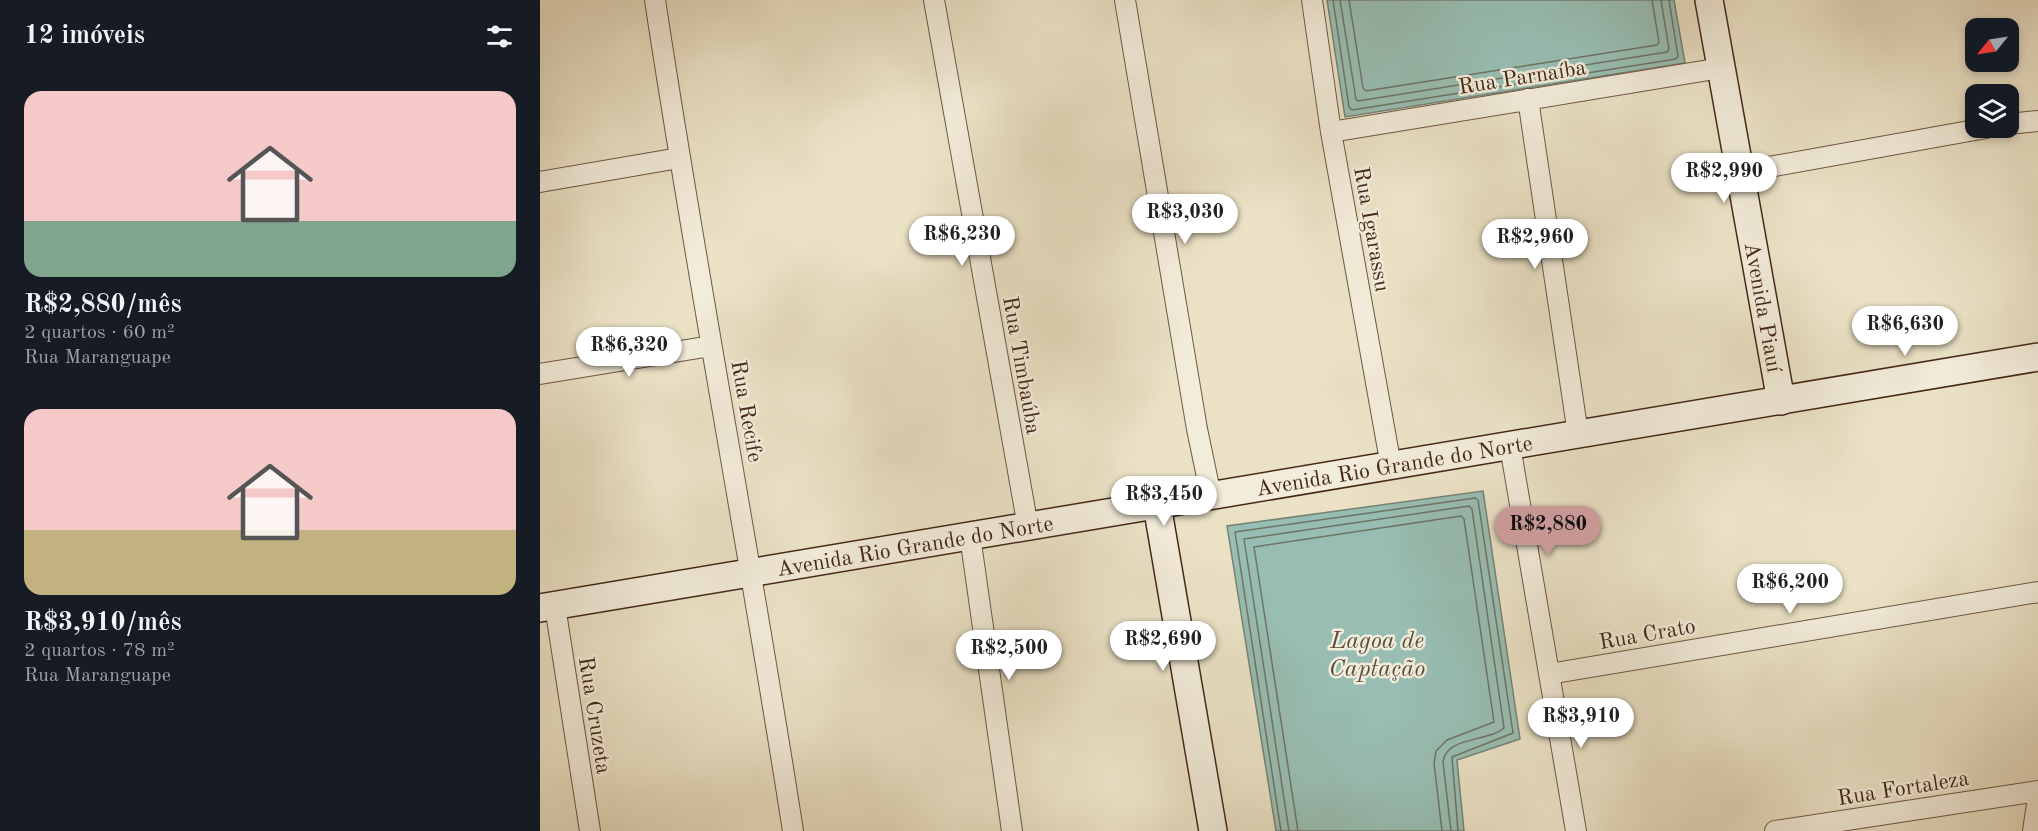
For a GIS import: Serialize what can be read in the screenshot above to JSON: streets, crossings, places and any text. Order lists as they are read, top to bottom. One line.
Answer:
{"streets":{"main road":["Avenida Piauí","Avenida Rio Grande do Norte"],"street":["Rua Parnaíba","Rua Igarassu","Rua Timbaúba","Rua Recife","Rua Crato","Rua Cruzeta","Rua Fortaleza"]},"crossings":[["Rua Parnaíba","Rua Igarassu"],["Rua Parnaíba","Avenida Piauí"],["Rua Igarassu","Avenida Rio Grande do Norte"],["Avenida Piauí","Avenida Rio Grande do Norte"],["Rua Timbaúba","Avenida Rio Grande do Norte"],["Rua Recife","Avenida Rio Grande do Norte"],["Avenida Rio Grande do Norte","Rua Cruzeta"]],"water":["Lagoa de Captação"],"north":"bottom left","page":{"heading":"12 imóveis","list":[{"name":"R$2,880/mês","note":"2 quartos · 60 m² · Rua Maranguape"},{"name":"R$3,910/mês","note":"2 quartos · 78 m² · Rua Maranguape"}],"price":["R$2,990","R$3,030","R$6,230","R$2,960","R$6,630","R$6,320","R$3,450","R$2,880","R$6,200","R$2,690","R$2,500","R$3,910"]}}
